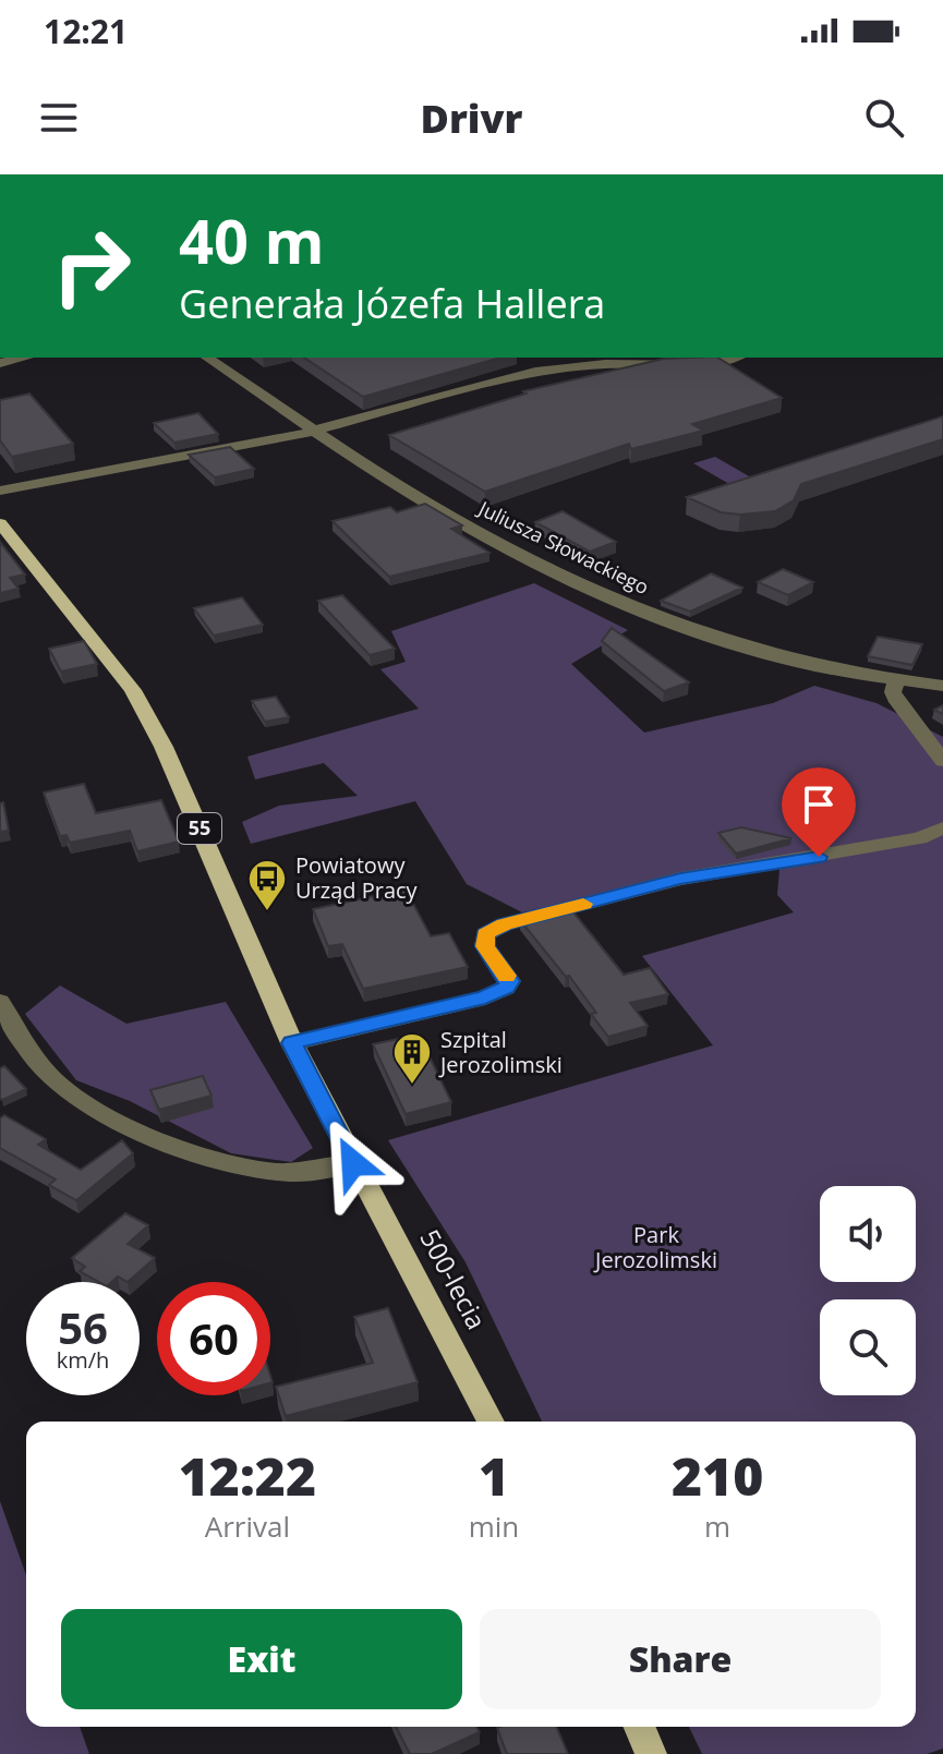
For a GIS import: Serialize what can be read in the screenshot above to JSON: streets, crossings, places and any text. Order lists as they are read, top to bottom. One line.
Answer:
{"streets":{"main road":["55","500-lecia"],"street":["Juliusza Słowackiego"]},"crossings":[["55","500-lecia"]],"parks":["Park Jerozolimski"],"places":{"bus stop":["Powiatowy Urząd Pracy"],"building":["Szpital Jerozolimski"]},"page":{"status":"12:21","header":"Drivr","turn":["40 m","Generała Józefa Hallera"],"speed":"56 km/h","limit":"60","eta":["12:22","Arrival","1","min","210","m"],"buttons":["Exit","Share"]}}
